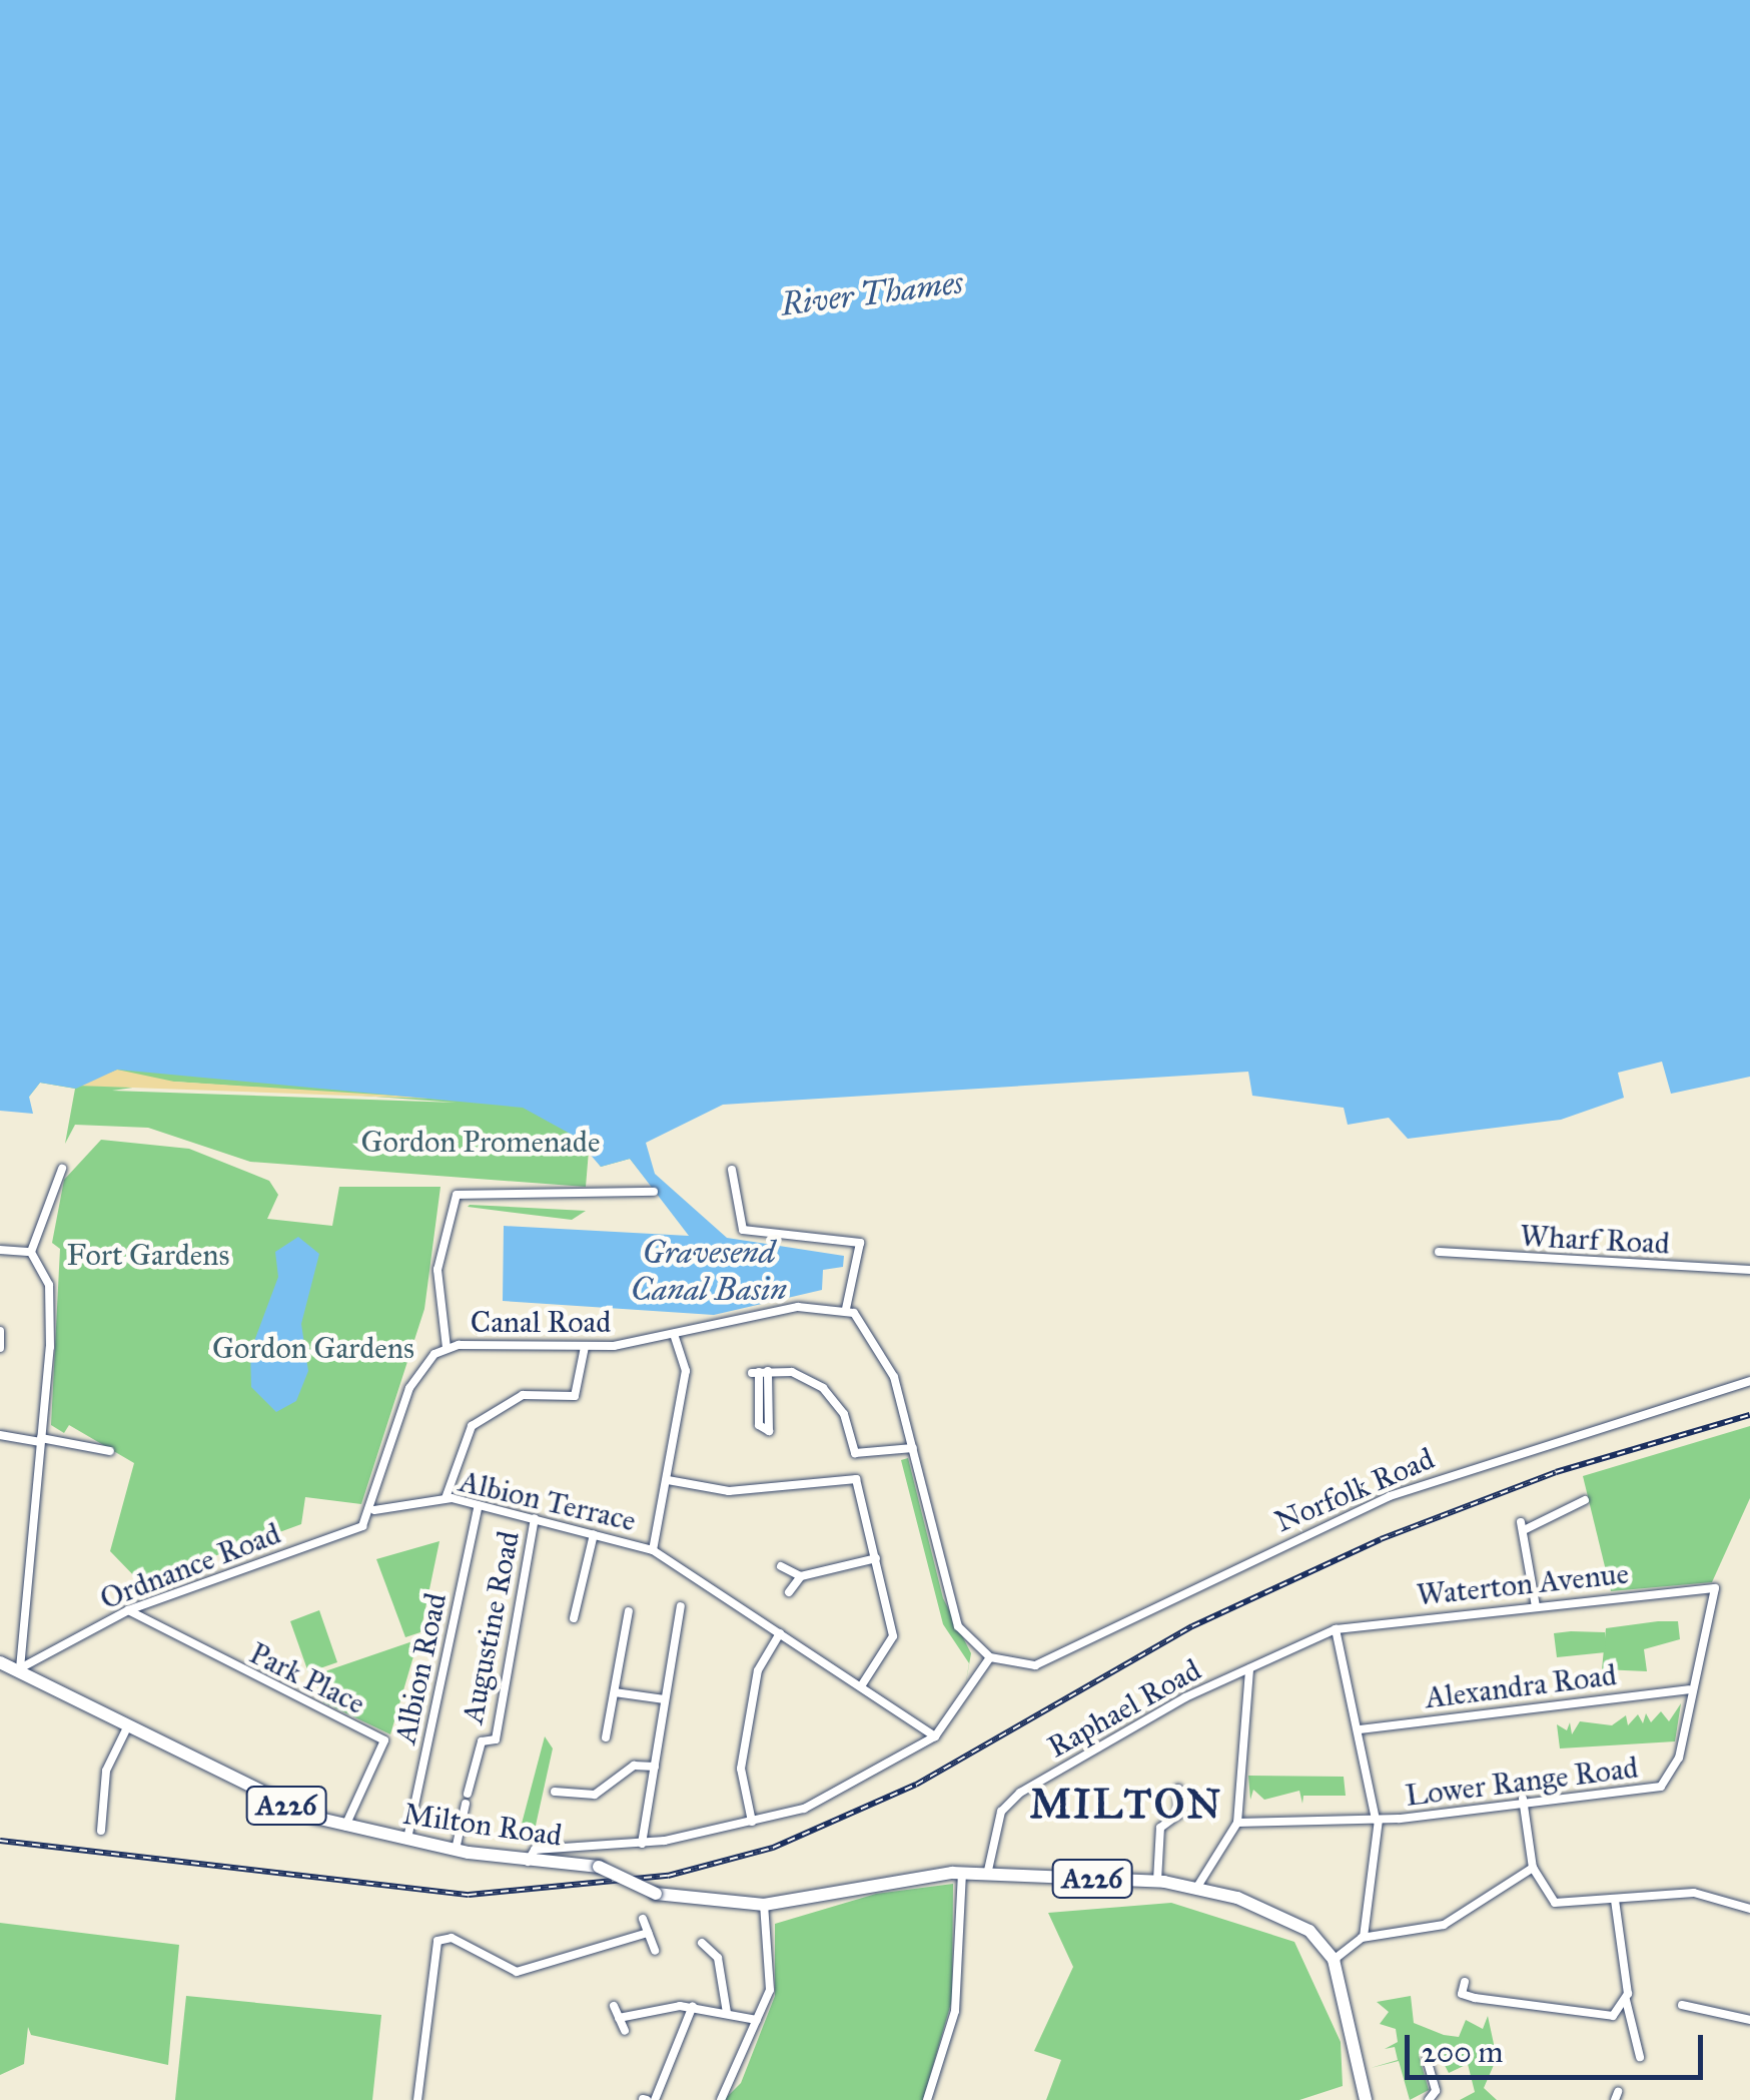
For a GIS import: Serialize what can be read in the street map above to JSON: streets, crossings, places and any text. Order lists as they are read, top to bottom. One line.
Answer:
{"streets":{"main road":["A226","Milton Road"],"street":["Wharf Road","Canal Road","Norfolk Road","Albion Terrace","Ordnance Road","Waterton Avenue","Augustine Road","Albion Road","Park Place","Alexandra Road","Raphael Road","Lower Range Road"]},"crossings":[["Canal Road","Albion Terrace"],["Canal Road","Ordnance Road"],["Albion Terrace","Ordnance Road"],["Albion Terrace","Augustine Road"],["Albion Terrace","Albion Road"],["Ordnance Road","Park Place"],["Ordnance Road","Milton Road"],["Waterton Avenue","Alexandra Road"],["Waterton Avenue","Raphael Road"],["Waterton Avenue","Lower Range Road"],["Albion Road","Milton Road"],["Park Place","Milton Road"],["Alexandra Road","Lower Range Road"],["Raphael Road","A226"],["Raphael Road","Milton Road"],["A226","Milton Road"]],"districts":["MILTON"],"water":["River Thames","Gravesend Canal Basin"],"parks":["Gordon Promenade","Fort Gardens","Gordon Gardens"],"scale_bar":"200 m"}
